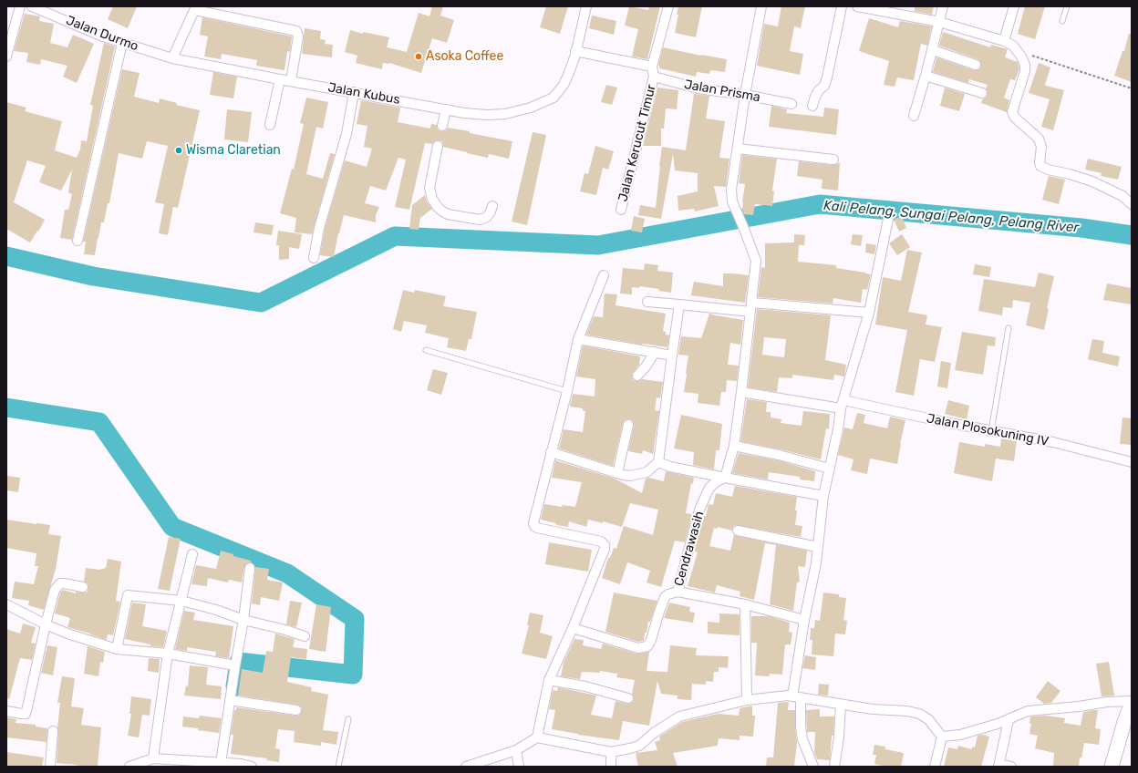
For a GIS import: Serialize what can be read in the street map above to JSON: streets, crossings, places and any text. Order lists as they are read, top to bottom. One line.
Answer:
{"streets":{"street":["Jalan Durmo","Jalan Prisma","Jalan Kubus","Jalan Kerucut Timur","Jalan Plosokuning IV","Cendrawasih"]},"crossings":[["Jalan Durmo","Jalan Kubus"],["Jalan Prisma","Jalan Kerucut Timur"]],"water":["Kali Pelang, Sungai Pelang, Pelang River"],"places":["Asoka Coffee","Wisma Claretian"]}
